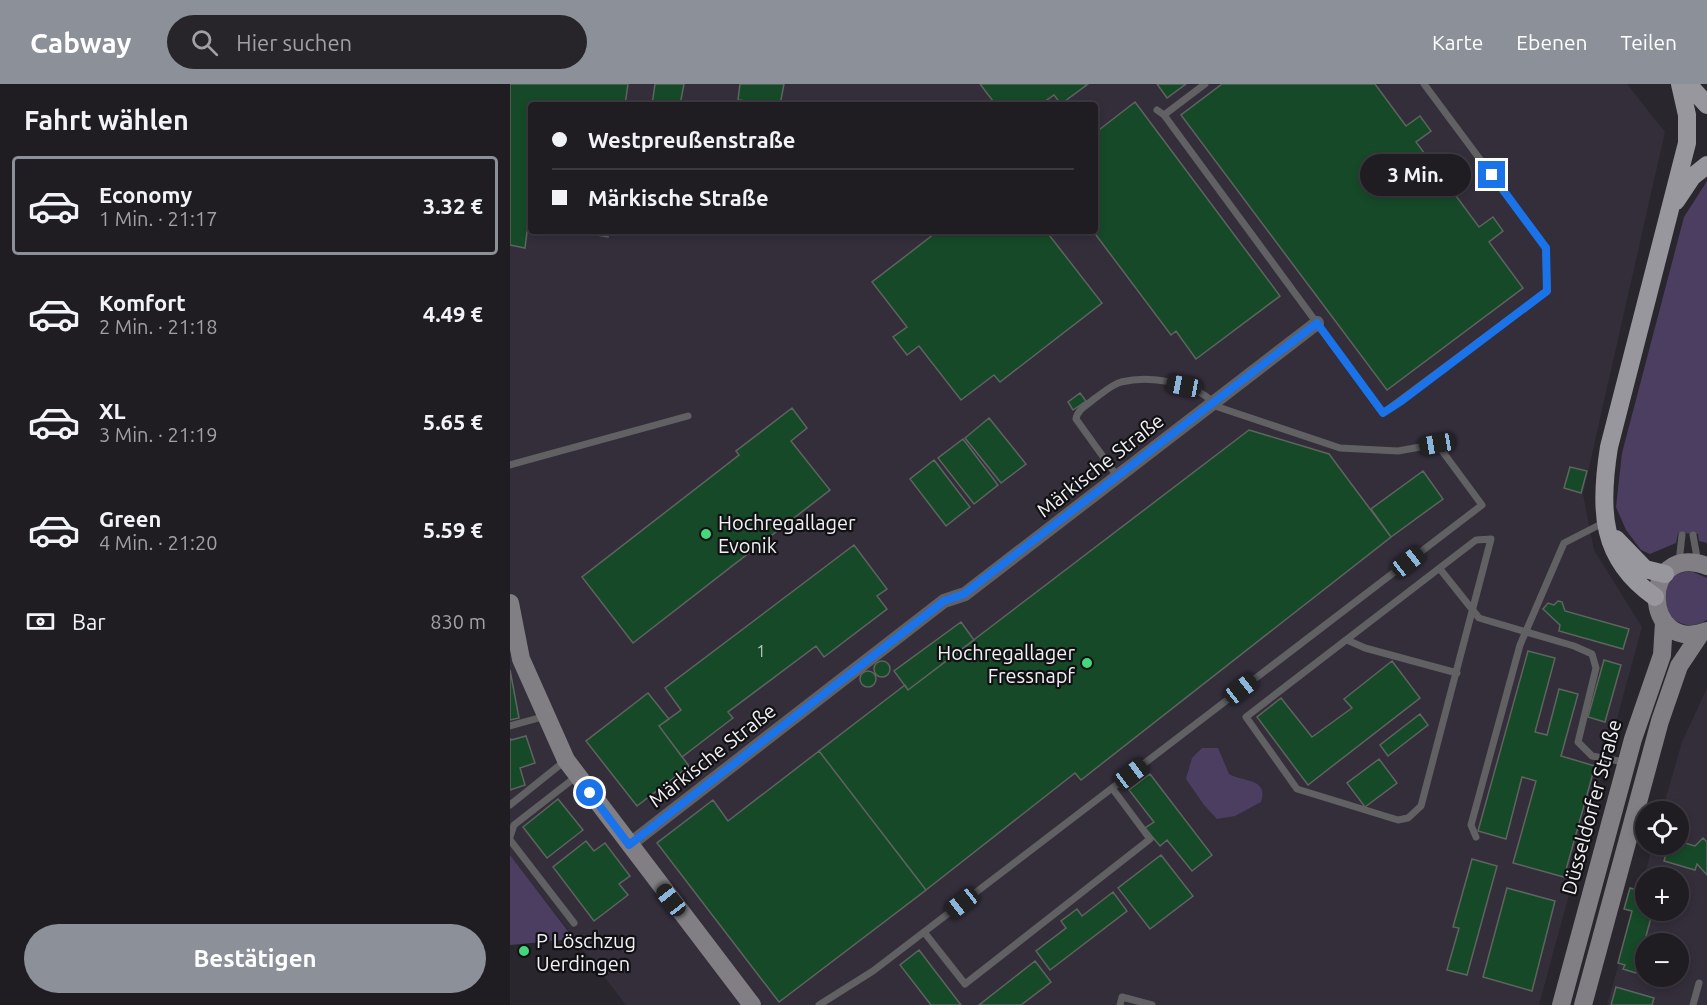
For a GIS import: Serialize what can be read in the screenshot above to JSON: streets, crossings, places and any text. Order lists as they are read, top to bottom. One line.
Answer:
{"streets":{"main road":["Düsseldorfer Straße"],"street":["Märkische Straße"]},"places":["Hochregallager Evonik","Hochregallager Fressnapf","P Löschzug Uerdingen"],"house_numbers":["1"],"page":{"header":"Cabway","search":"Hier suchen","nav":["Karte","Ebenen","Teilen"],"heading":"Fahrt wählen","banner":["Westpreußenstraße","Märkische Straße"],"bubble":"3 Min.","list":[{"name":"Economy","note":"1 Min. · 21:17","value":"3.32 €"},{"name":"Komfort","note":"2 Min. · 21:18","value":"4.49 €"},{"name":"XL","note":"3 Min. · 21:19","value":"5.65 €"},{"name":"Green","note":"4 Min. · 21:20","value":"5.59 €"}],"pay":["Bar","830 m"],"map_buttons":["+","−"],"buttons":"Bestätigen"}}
